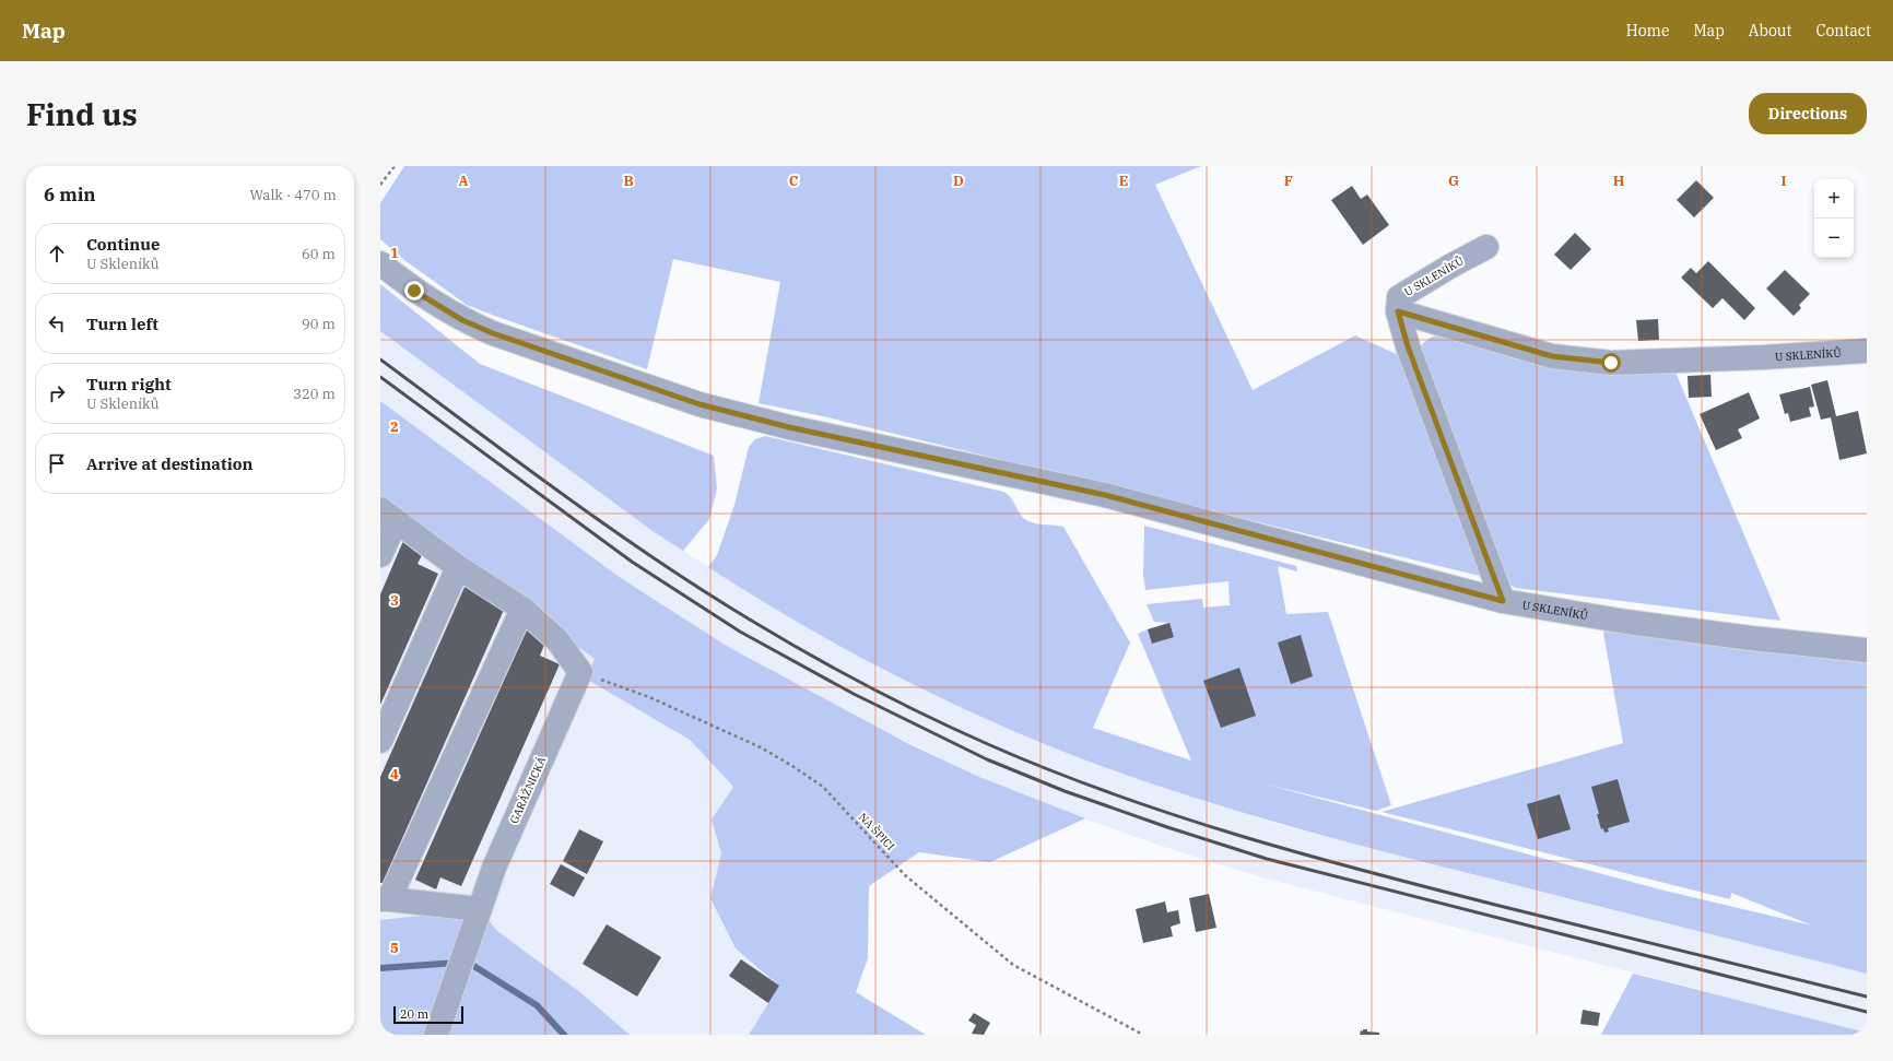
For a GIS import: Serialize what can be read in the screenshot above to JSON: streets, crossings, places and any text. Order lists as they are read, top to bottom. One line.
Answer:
{"streets":{"street":["U SKLENÍKŮ","GARÁŽNICKÁ"],"path":["NA ŠPICI"]},"crossings":[["GARÁŽNICKÁ","NA ŠPICI"]],"scale_bar":"20 m","page":{"header":"Map","nav":["Home","Map","About","Contact"],"buttons":"Directions","title":"Find us","heading":["6 min","Walk · 470 m"],"map_buttons":["+","−"],"list":[["Continue","U Skleníků","60 m"],["Turn left","90 m"],["Turn right","U Skleníků","320 m"],"Arrive at destination"],"scale":"20 m"},"grid":{"columns":["A","B","C","D","E","F","G","H","I"],"rows":["1","2","3","4","5"]}}
